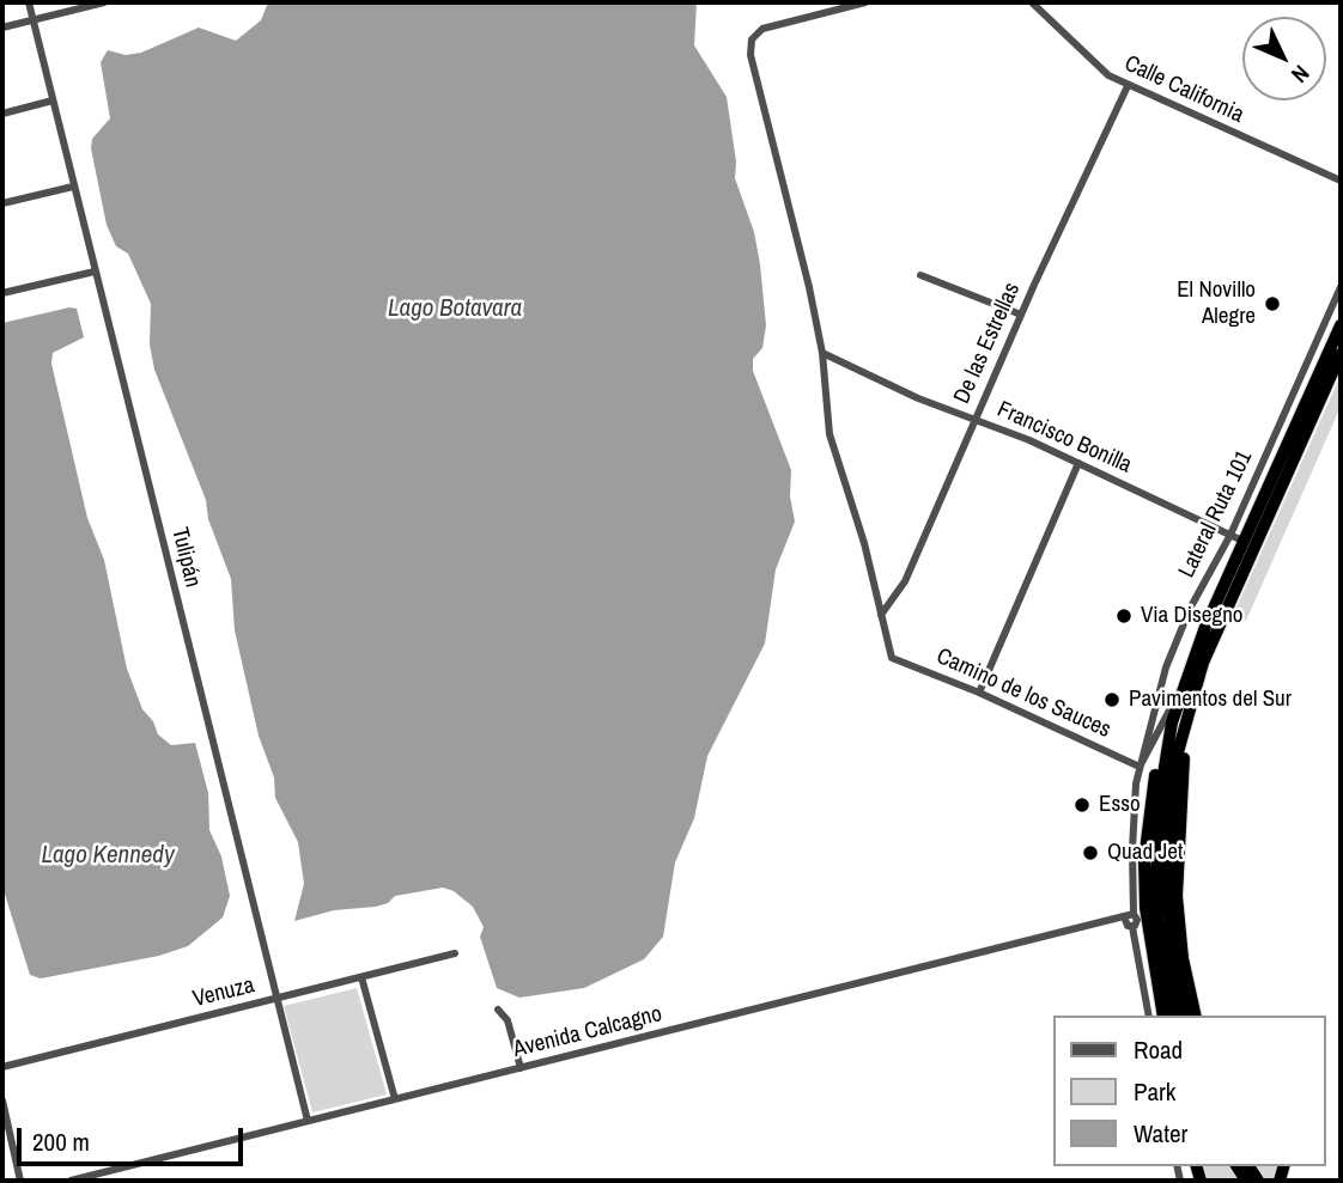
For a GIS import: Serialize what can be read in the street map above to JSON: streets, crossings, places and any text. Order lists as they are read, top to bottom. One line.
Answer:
{"streets":{"street":["Calle California","De las Estrellas","Francisco Bonilla","Lateral Ruta 101","Tulipán","Camino de los Sauces","Venuza","Avenida Calcagno"]},"crossings":[["Calle California","De las Estrellas"],["De las Estrellas","Francisco Bonilla"],["De las Estrellas","Camino de los Sauces"],["Francisco Bonilla","Lateral Ruta 101"],["Lateral Ruta 101","Camino de los Sauces"],["Lateral Ruta 101","Avenida Calcagno"],["Tulipán","Venuza"],["Tulipán","Avenida Calcagno"]],"water":["Lago Botavara","Lago Kennedy"],"places":["El Novillo Alegre","Via Disegno","Pavimentos del Sur","Esso","Quad Jet"],"legend":["Road","Park","Water"],"scale_bar":"200 m","north":"bottom right"}
